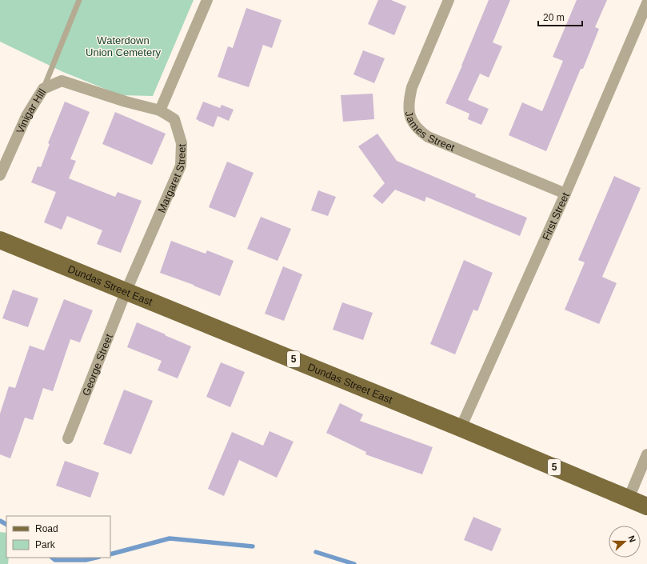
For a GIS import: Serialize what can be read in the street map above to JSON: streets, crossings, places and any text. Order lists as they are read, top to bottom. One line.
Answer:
{"streets":{"main road":["Dundas Street East","5"],"street":["Vinigar Hill","James Street","Margaret Street","First Street","George Street"]},"crossings":[["Vinigar Hill","Margaret Street"],["James Street","First Street"],["Margaret Street","Dundas Street East"],["Margaret Street","George Street"],["First Street","Dundas Street East"],["Dundas Street East","George Street"]],"parks":["Waterdown Union Cemetery"],"legend":["Road","Park"],"scale_bar":"20 m","north":"right"}
